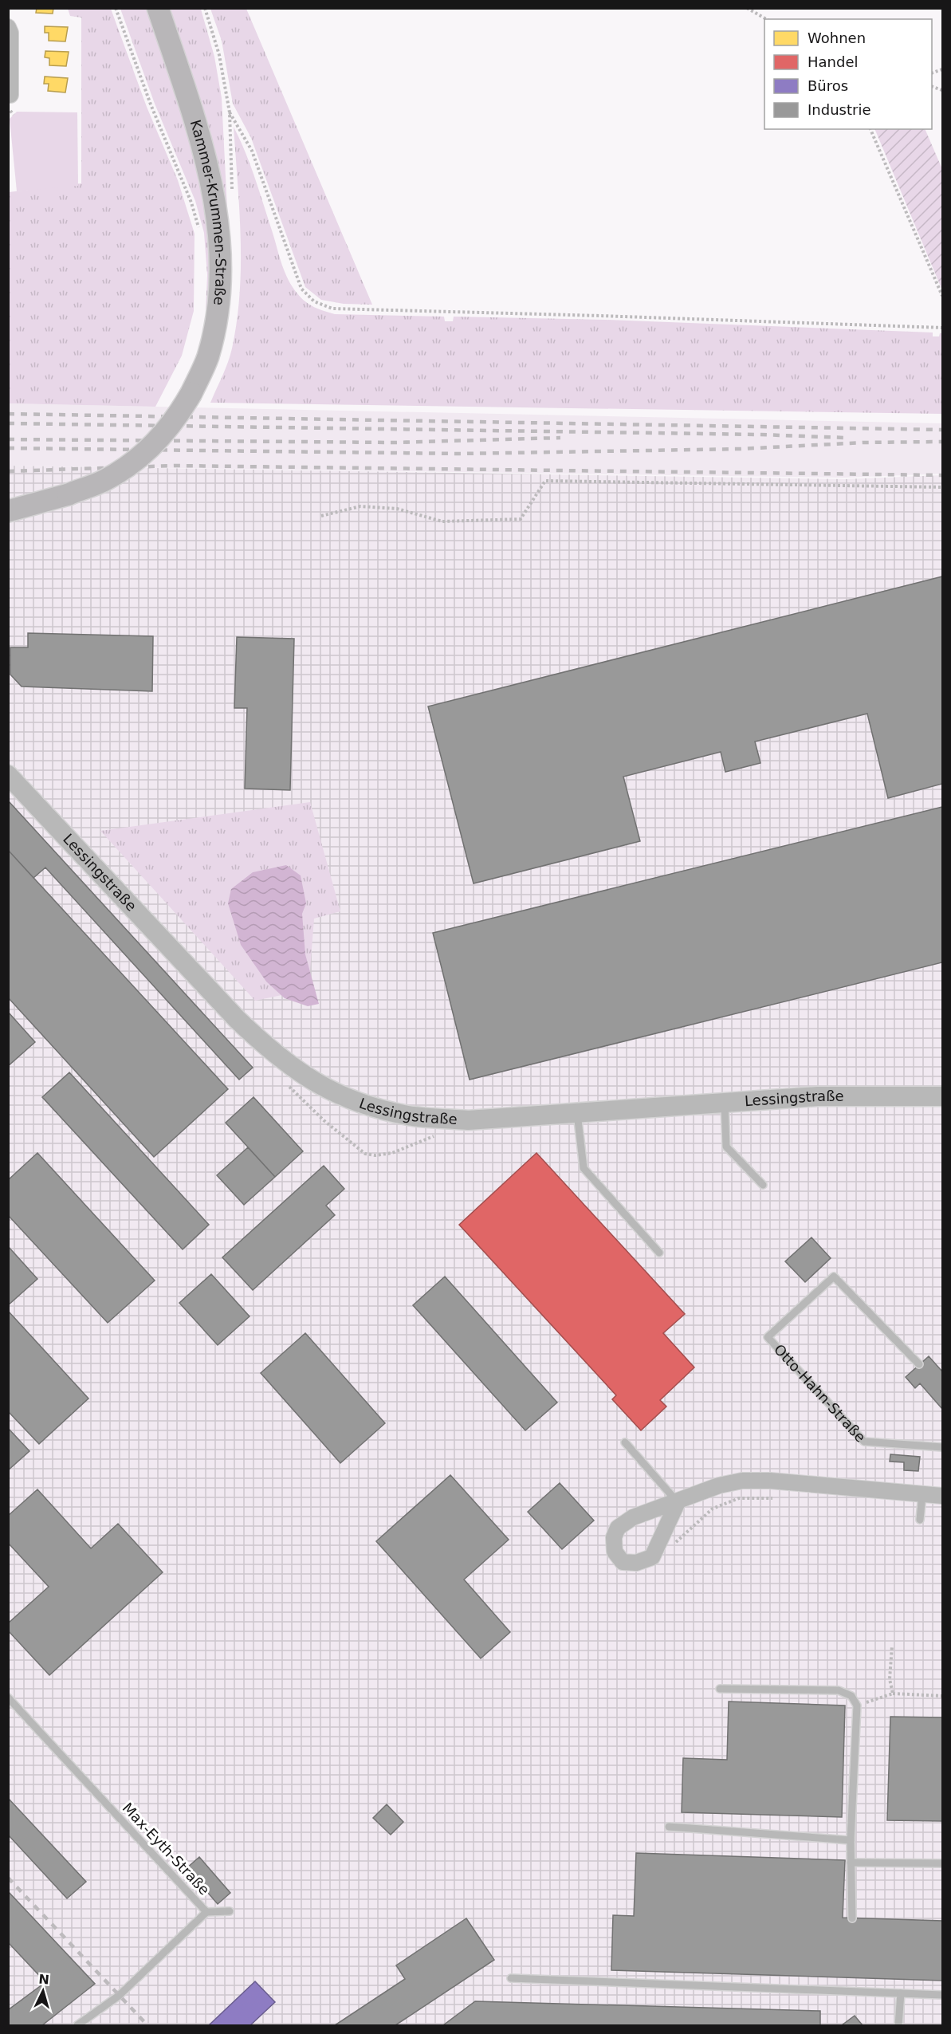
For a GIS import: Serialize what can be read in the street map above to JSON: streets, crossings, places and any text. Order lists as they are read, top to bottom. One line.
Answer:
{"streets":{"main road":["Kammer-Krummen-Straße"],"street":["Lessingstraße"],"lane":["Otto-Hahn-Straße","Max-Eyth-Straße"]},"legend":["Wohnen","Handel","Büros","Industrie"],"north":"top"}
